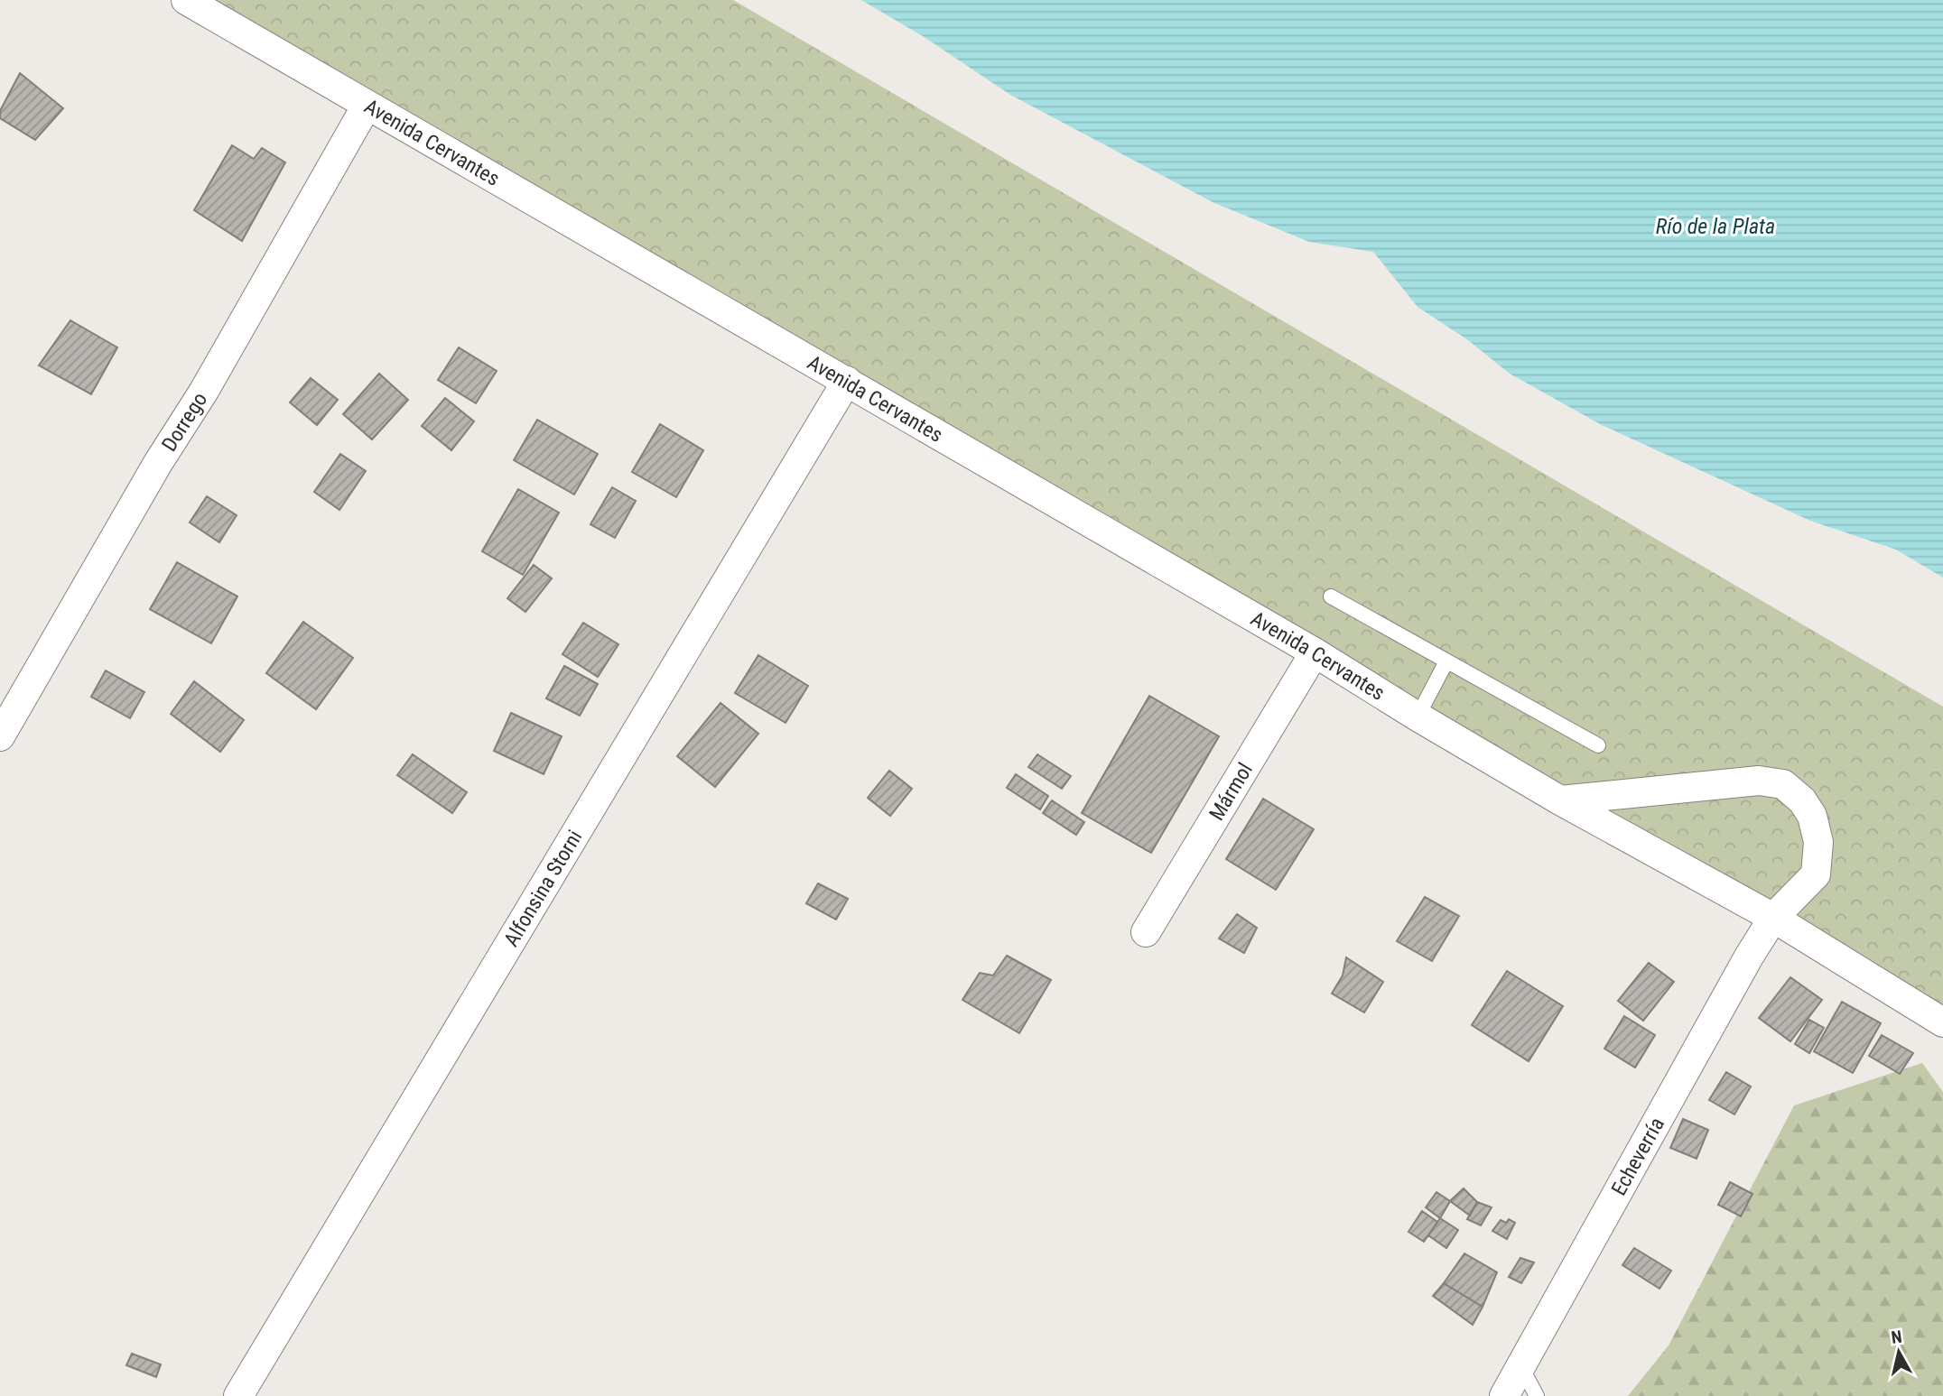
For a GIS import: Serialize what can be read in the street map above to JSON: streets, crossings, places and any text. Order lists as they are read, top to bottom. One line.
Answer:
{"streets":{"street":["Avenida Cervantes","Dorrego","Mármol","Alfonsina Storni","Echeverría"]},"crossings":[["Avenida Cervantes","Dorrego"],["Avenida Cervantes","Mármol"],["Avenida Cervantes","Alfonsina Storni"],["Avenida Cervantes","Echeverría"]],"water":["Río de la Plata"],"north":"top"}
